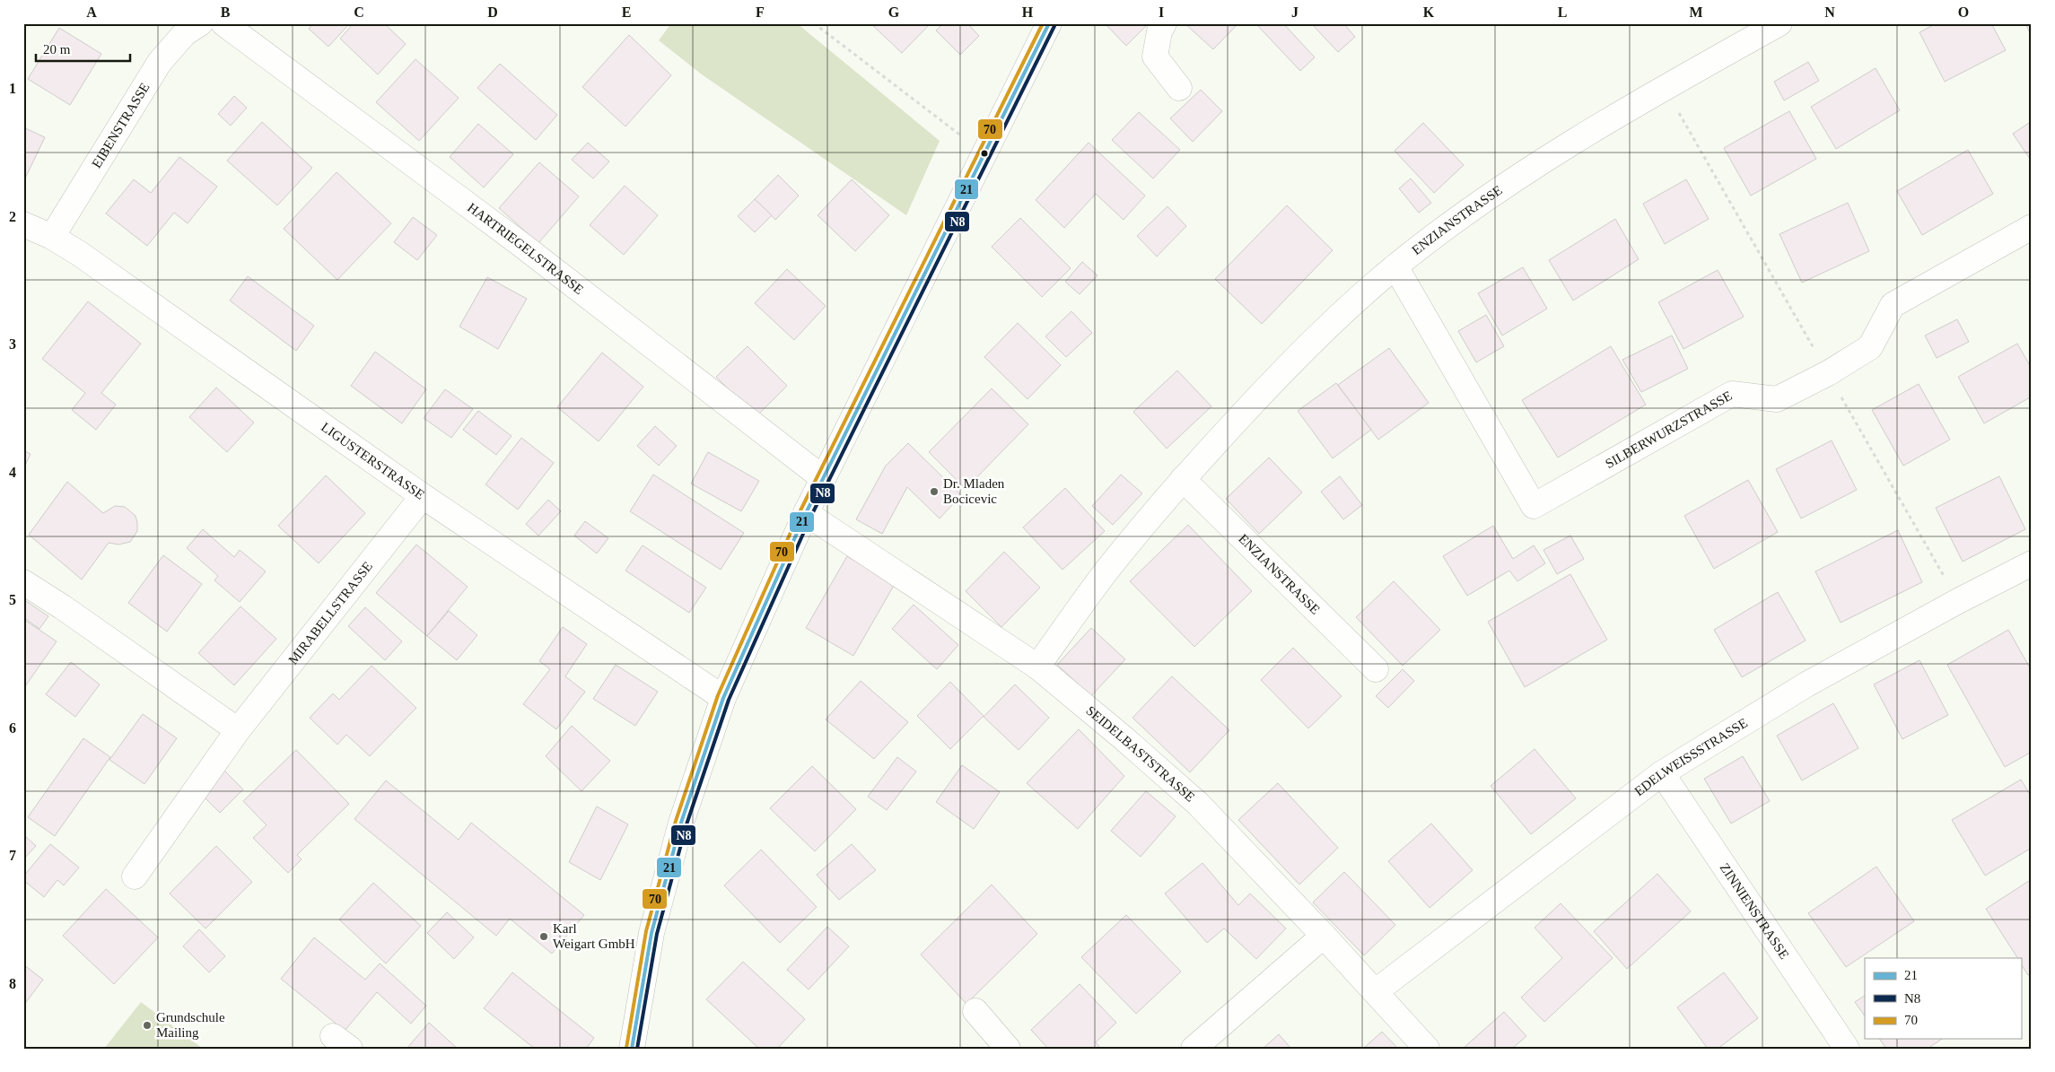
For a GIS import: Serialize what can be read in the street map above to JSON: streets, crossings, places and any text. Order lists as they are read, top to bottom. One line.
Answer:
{"streets":{"street":["EIBENSTRASSE","ENZIANSTRASSE","HARTRIEGELSTRASSE","SILBERWURZSTRASSE","LIGUSTERSTRASSE","MIRABELLSTRASSE","SEIDELBASTSTRASSE","EDELWEISSSTRASSE","ZINNIENSTRASSE"]},"crossings":[["EIBENSTRASSE","LIGUSTERSTRASSE"],["ENZIANSTRASSE","SILBERWURZSTRASSE"],["ENZIANSTRASSE","SEIDELBASTSTRASSE"],["LIGUSTERSTRASSE","MIRABELLSTRASSE"],["SEIDELBASTSTRASSE","EDELWEISSSTRASSE"],["EDELWEISSSTRASSE","ZINNIENSTRASSE"]],"places":["Dr. Mladen Bocicevic","Karl Weigart GmbH","Grundschule Mailing"],"lines":["transit line 21","transit line 70","transit line N8"],"legend":["21","N8","70"],"scale_bar":"20 m","grid":{"columns":["A","B","C","D","E","F","G","H","I","J","K","L","M","N","O"],"rows":["1","2","3","4","5","6","7","8"]}}
